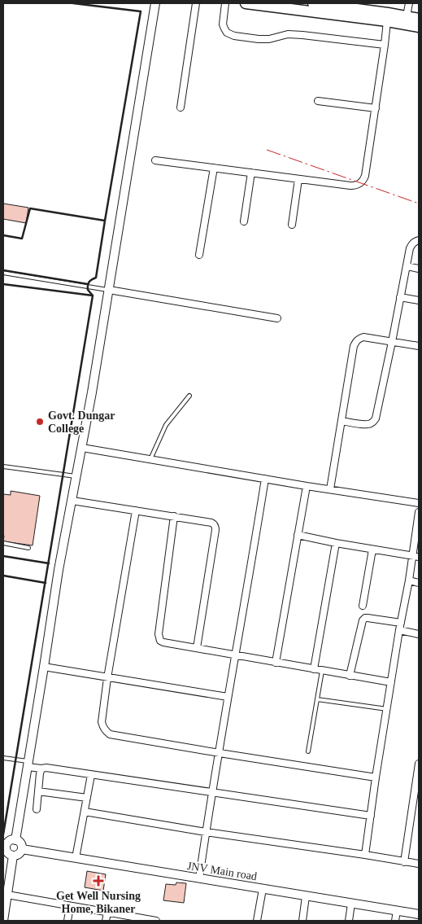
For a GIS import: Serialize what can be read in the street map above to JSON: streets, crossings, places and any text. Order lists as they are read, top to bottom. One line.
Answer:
{"streets":{"street":["JNV Main road"]},"places":{"other":["Govt. Dungar College"],"health":["Get Well Nursing Home, Bikaner"]}}
